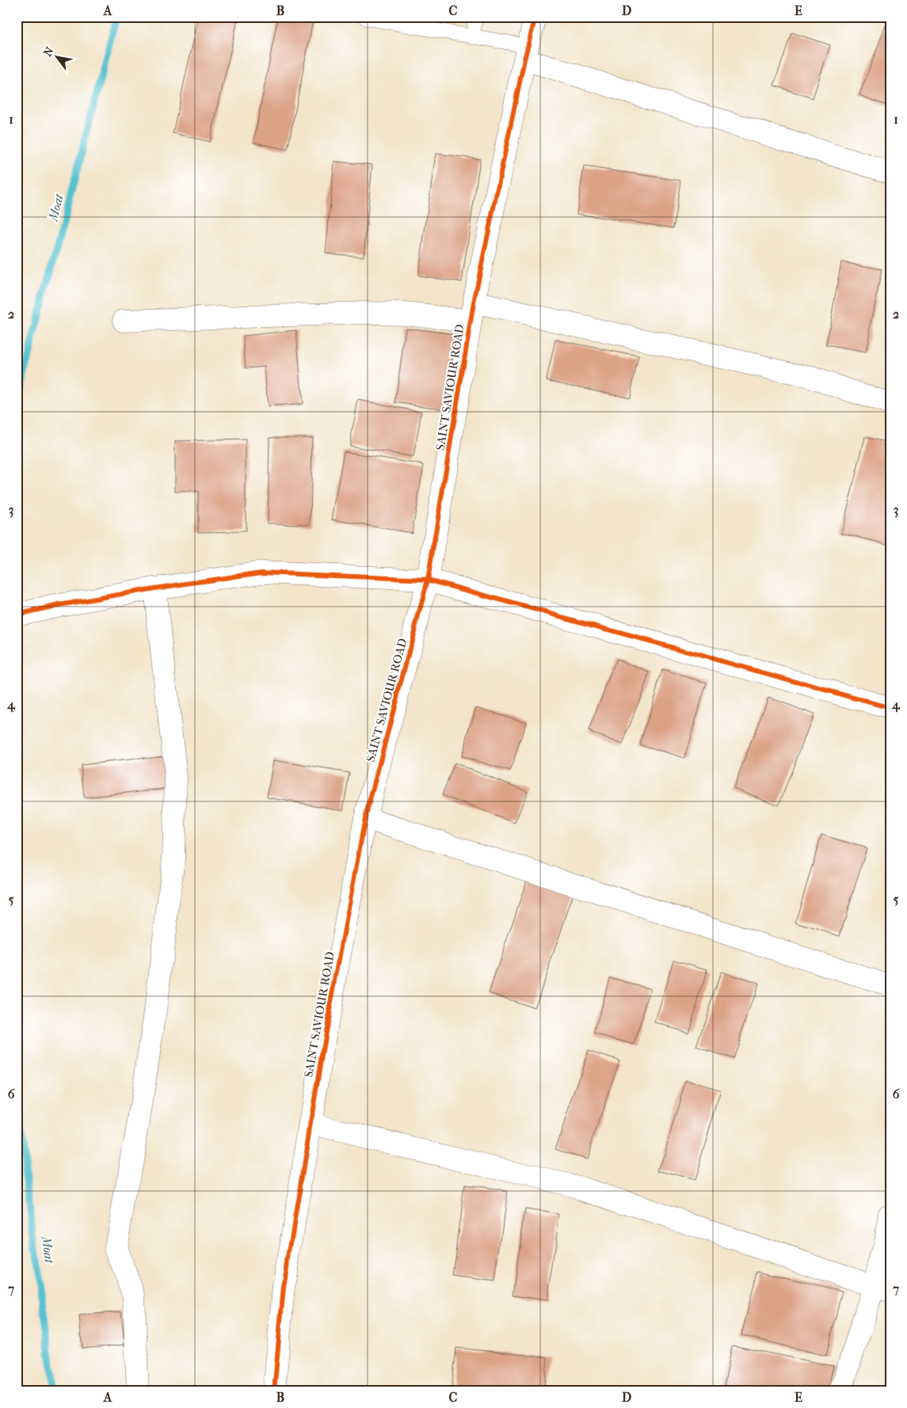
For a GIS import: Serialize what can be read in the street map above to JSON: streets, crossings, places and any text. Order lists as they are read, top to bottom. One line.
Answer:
{"streets":{"street":["SAINT SAVIOUR ROAD"]},"water":["Moat"],"north":"top left","grid":{"columns":["A","B","C","D","E"],"rows":["1","2","3","4","5","6","7"]}}
